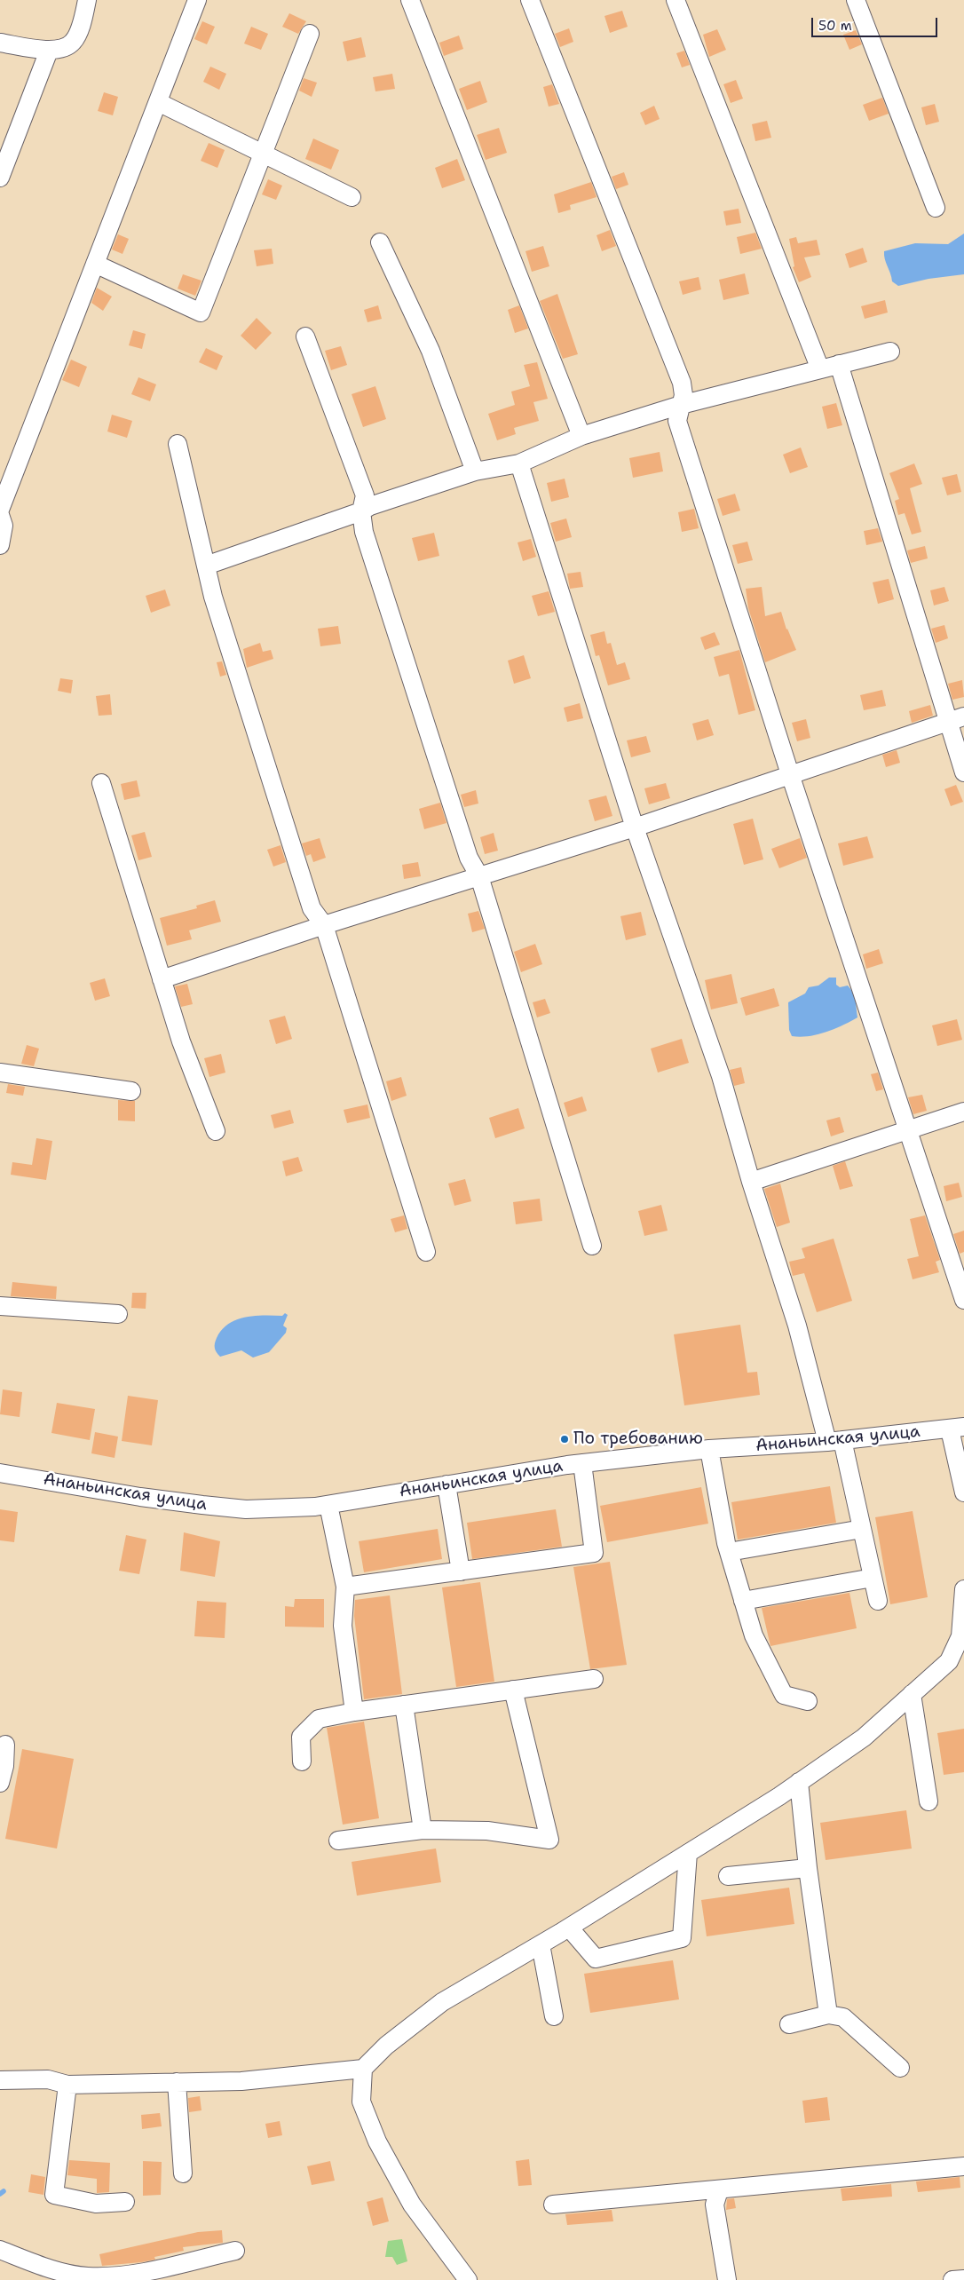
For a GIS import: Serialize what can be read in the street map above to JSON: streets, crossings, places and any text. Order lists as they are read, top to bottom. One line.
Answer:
{"streets":{"street":["Ананьинская улица"]},"places":["По требованию"],"scale_bar":"50 m"}
